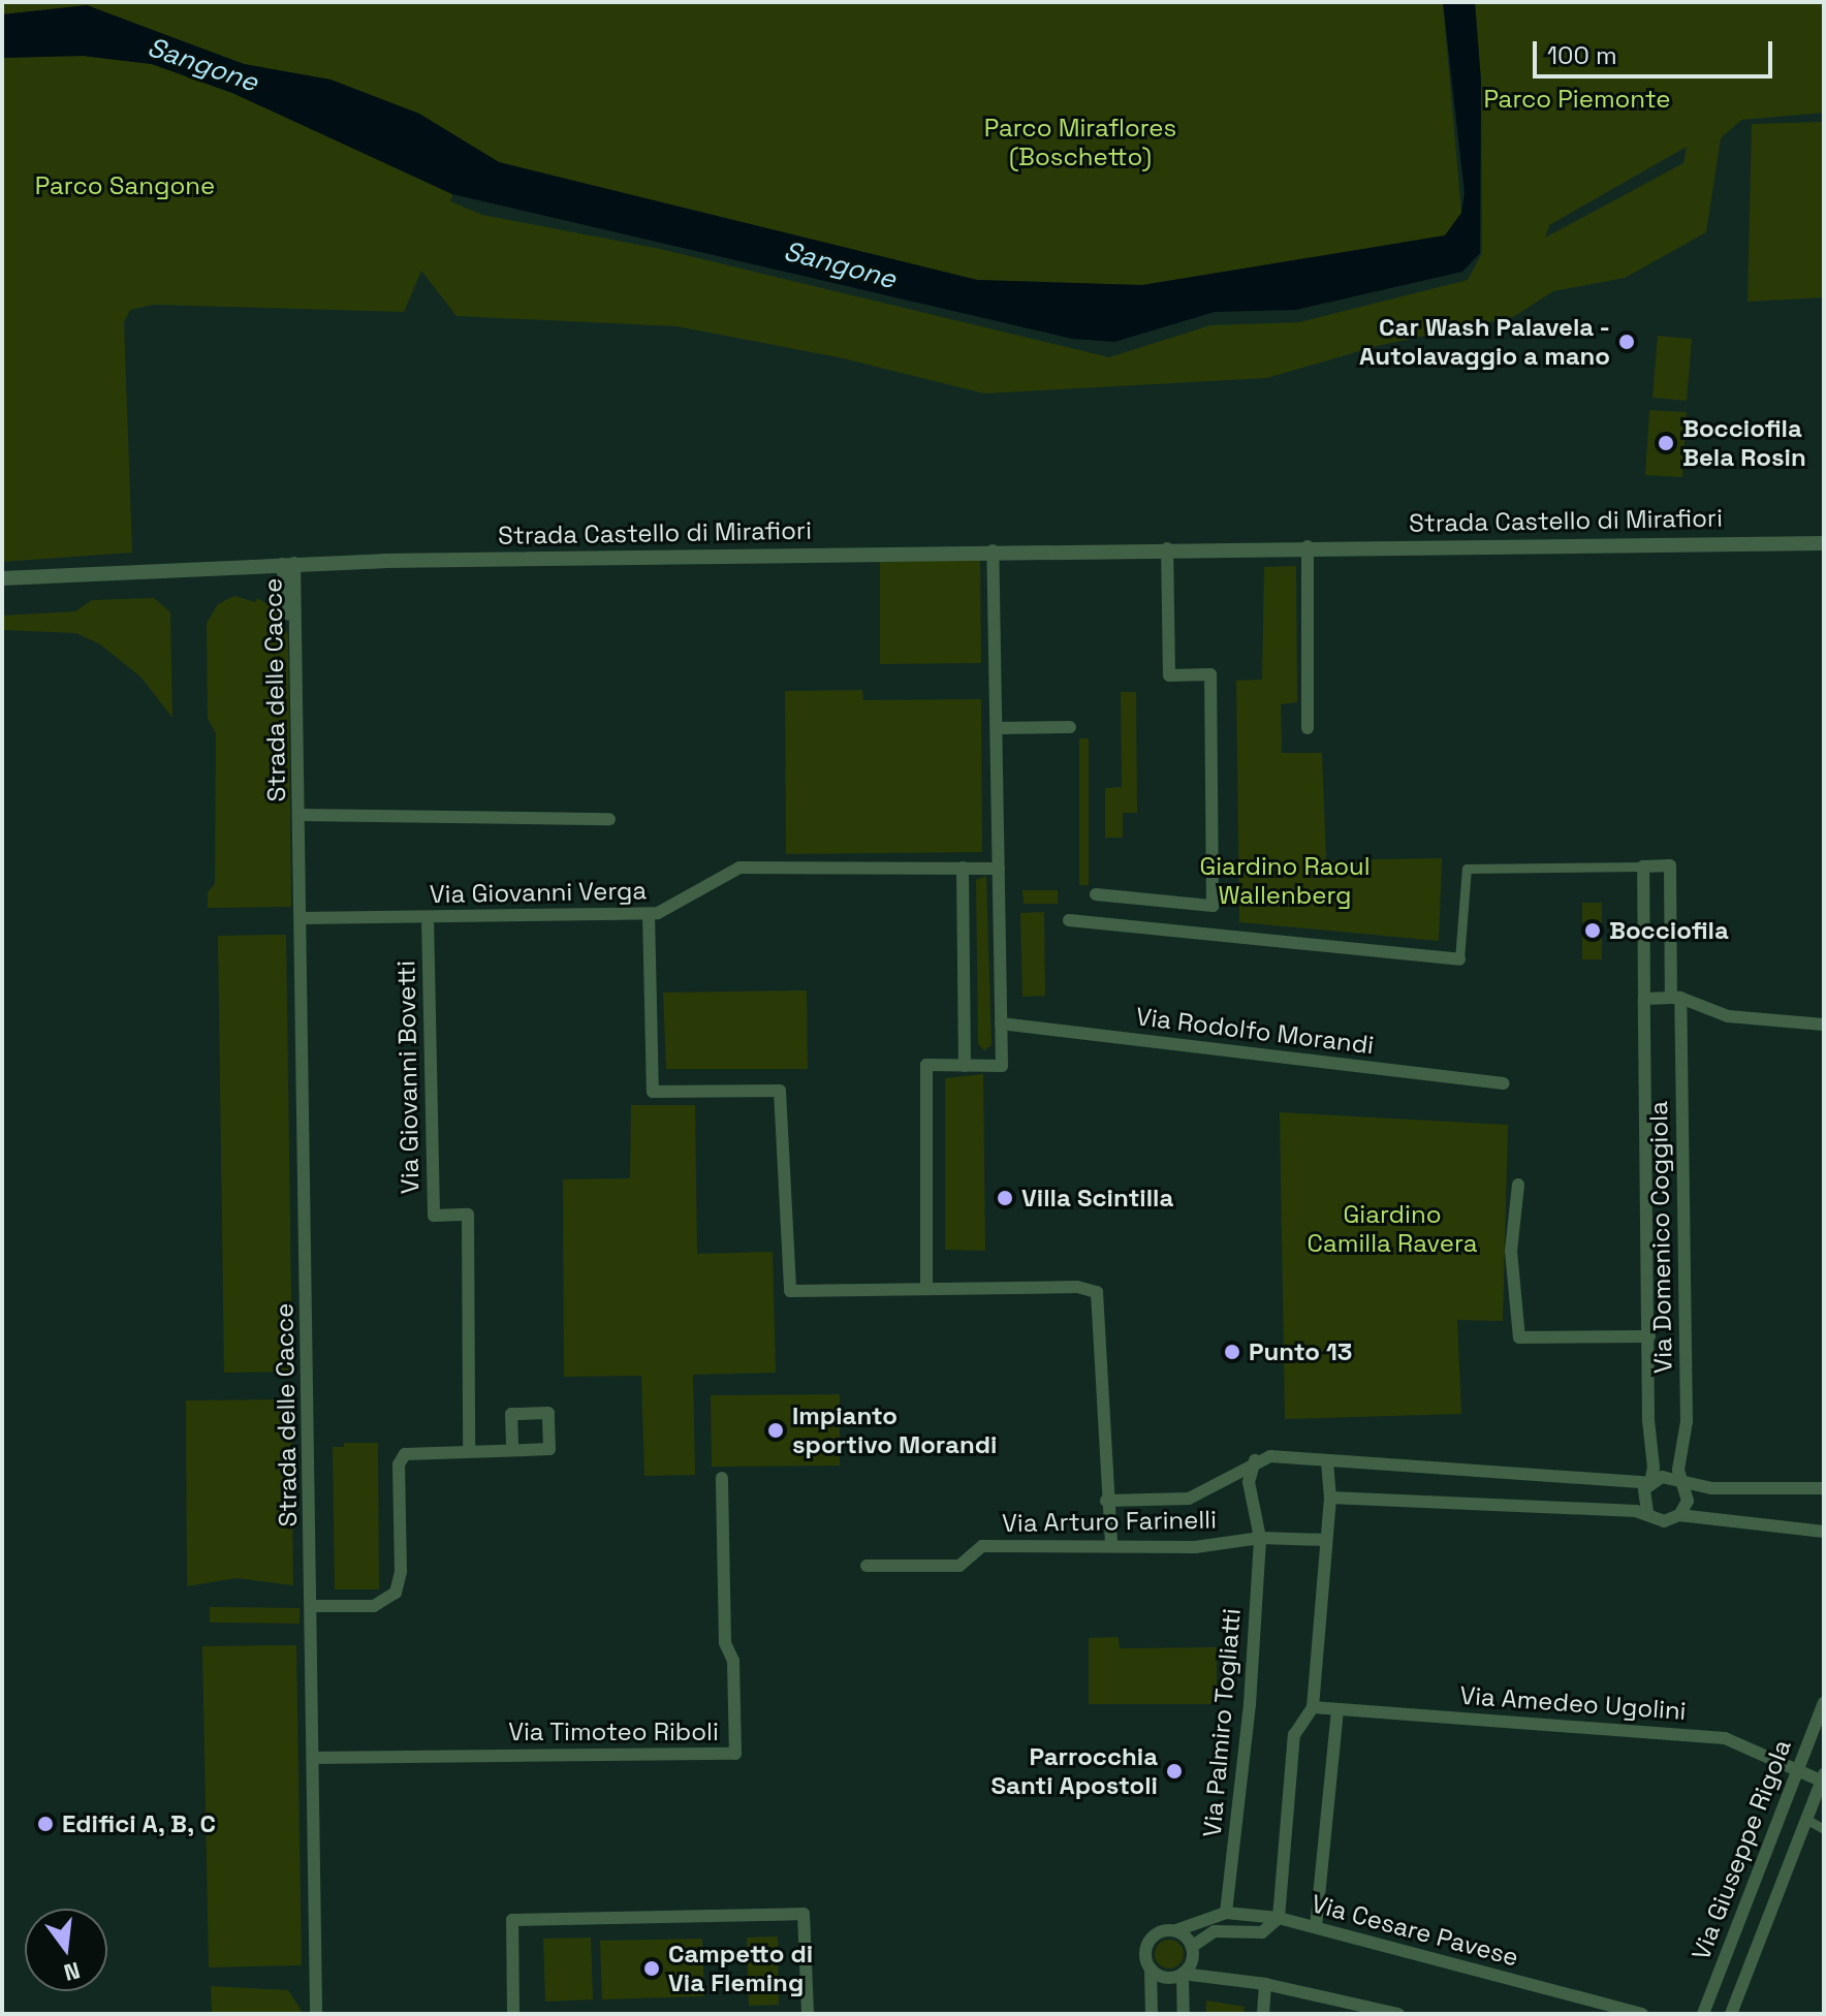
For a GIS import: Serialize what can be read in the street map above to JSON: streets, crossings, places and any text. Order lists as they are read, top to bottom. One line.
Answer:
{"streets":{"street":["Strada Castello di Mirafiori","Strada delle Cacce","Via Giovanni Verga","Via Rodolfo Morandi","Via Giovanni Bovetti","Via Domenico Coggiola","Via Arturo Farinelli","Via Amedeo Ugolini","Via Palmiro Togliatti","Via Timoteo Riboli","Via Giuseppe Rigola","Via Cesare Pavese"]},"crossings":[["Strada Castello di Mirafiori","Strada delle Cacce"],["Strada delle Cacce","Via Giovanni Verga"],["Strada delle Cacce","Via Timoteo Riboli"],["Via Giovanni Verga","Via Giovanni Bovetti"],["Via Arturo Farinelli","Via Palmiro Togliatti"],["Via Amedeo Ugolini","Via Giuseppe Rigola"],["Via Palmiro Togliatti","Via Cesare Pavese"]],"water":["Sangone"],"parks":["Parco Piemonte","Parco Miraflores (Boschetto)","Parco Sangone","Giardino Raoul Wallenberg","Giardino Camilla Ravera"],"places":["Car Wash Palavela - Autolavaggio a mano","Bocciofila Bela Rosin","Bocciofila","Villa Scintilla","Punto 13","Impianto sportivo Morandi","Parrocchia Santi Apostoli","Edifici A, B, C","Campetto di Via Fleming"],"scale_bar":"100 m","north":"bottom"}
